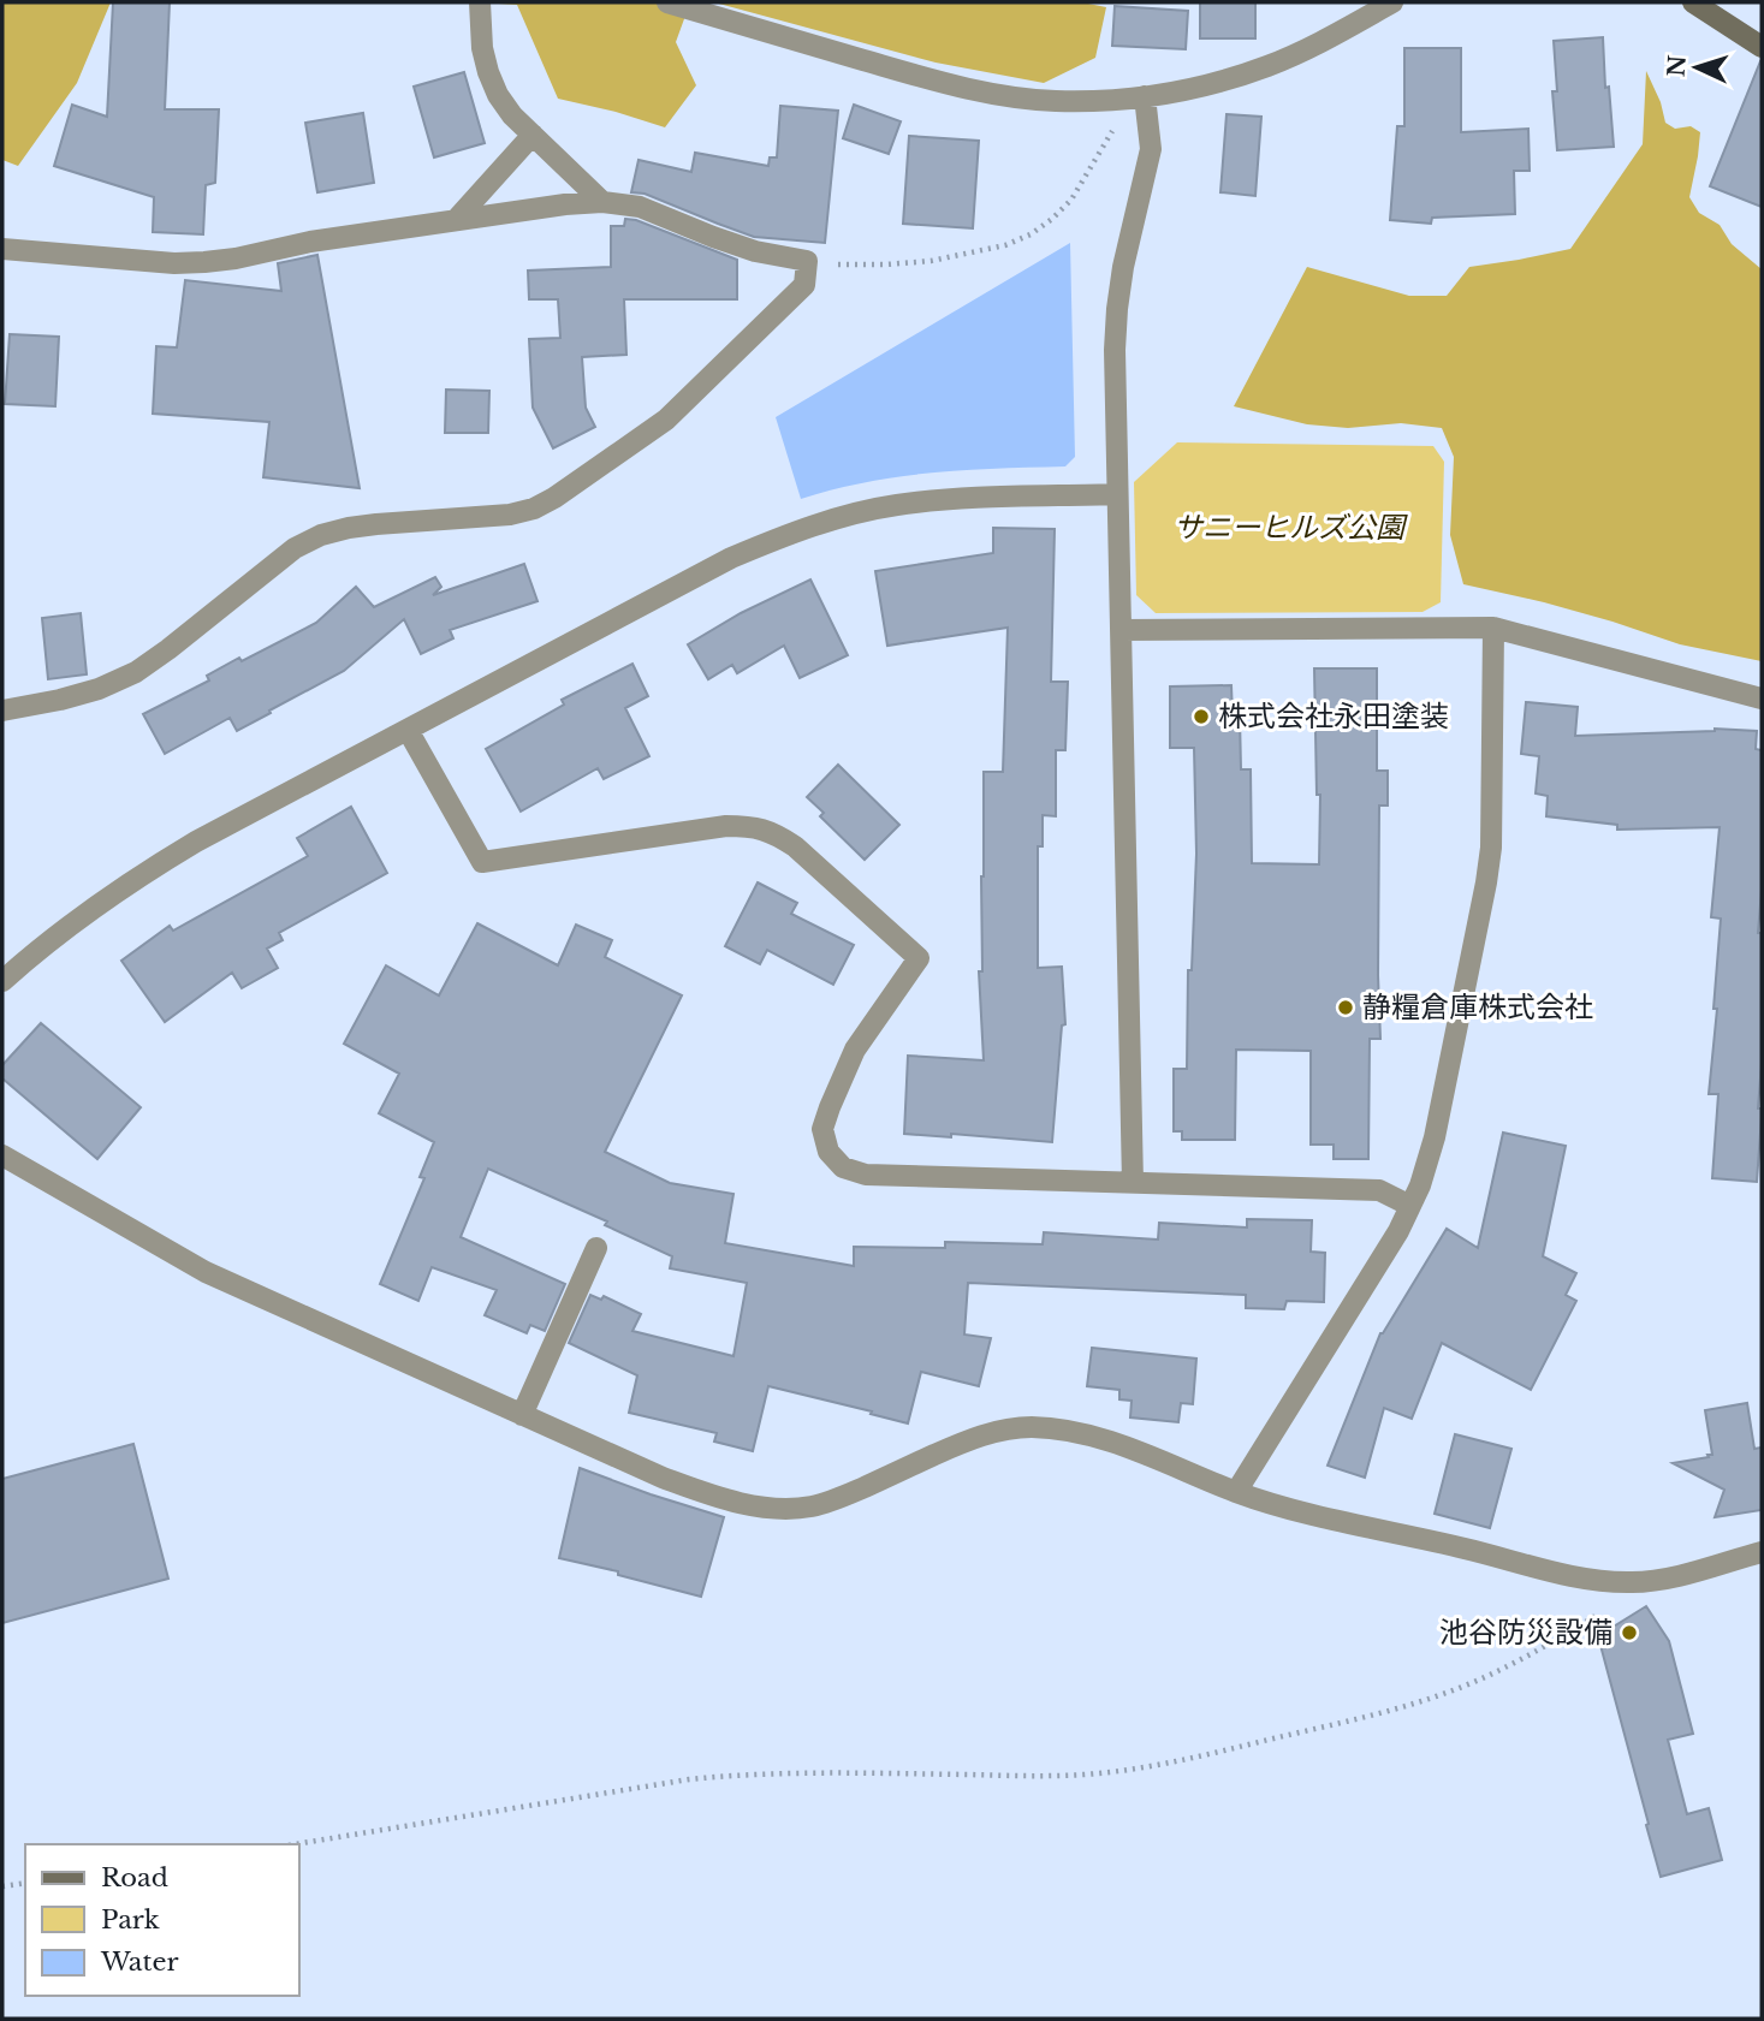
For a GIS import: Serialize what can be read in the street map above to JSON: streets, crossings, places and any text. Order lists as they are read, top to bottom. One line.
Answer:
{"parks":["サニーヒルズ公園"],"places":["株式会社永田塗装","静糧倉庫株式会社","池谷防災設備"],"legend":["Road","Park","Water"],"north":"left"}
